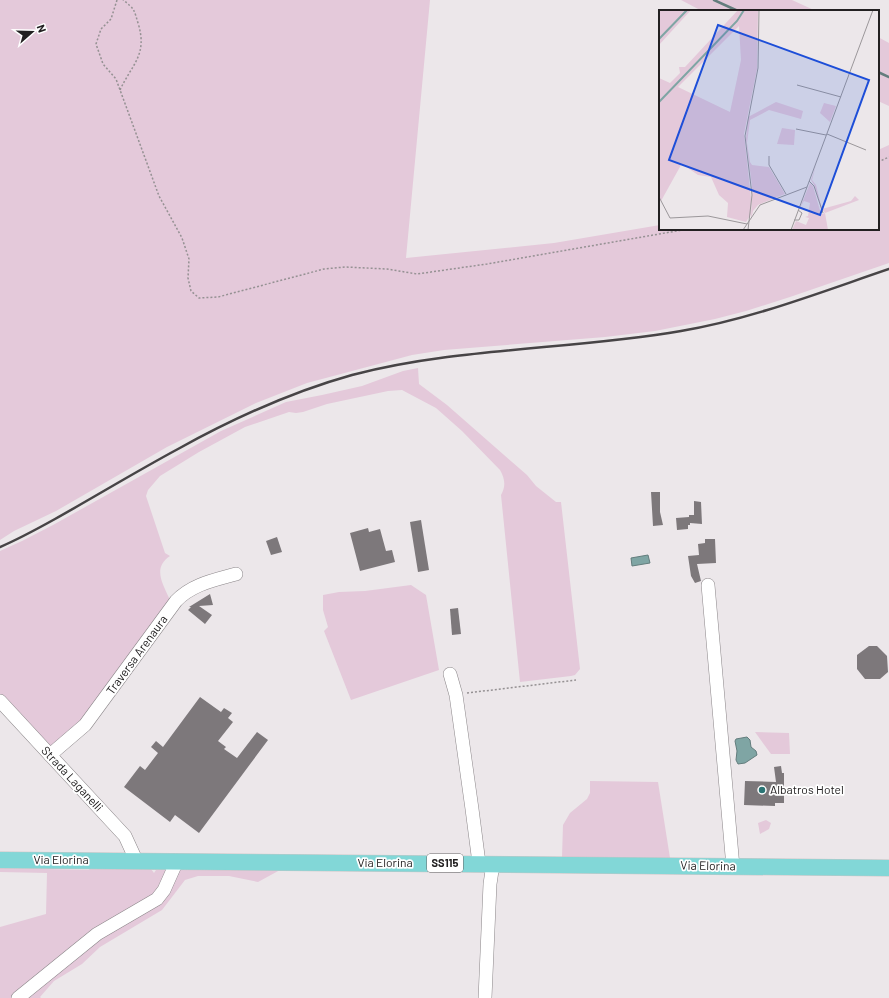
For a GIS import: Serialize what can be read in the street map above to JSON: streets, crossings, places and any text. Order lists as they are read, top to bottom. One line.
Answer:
{"streets":{"main road":["Via Elorina","SS115"],"street":["Traversa Arenaura","Strada Laganelli"]},"crossings":[["Traversa Arenaura","Strada Laganelli"],["Strada Laganelli","Via Elorina"]],"places":["Albatros Hotel"],"north":"right"}
